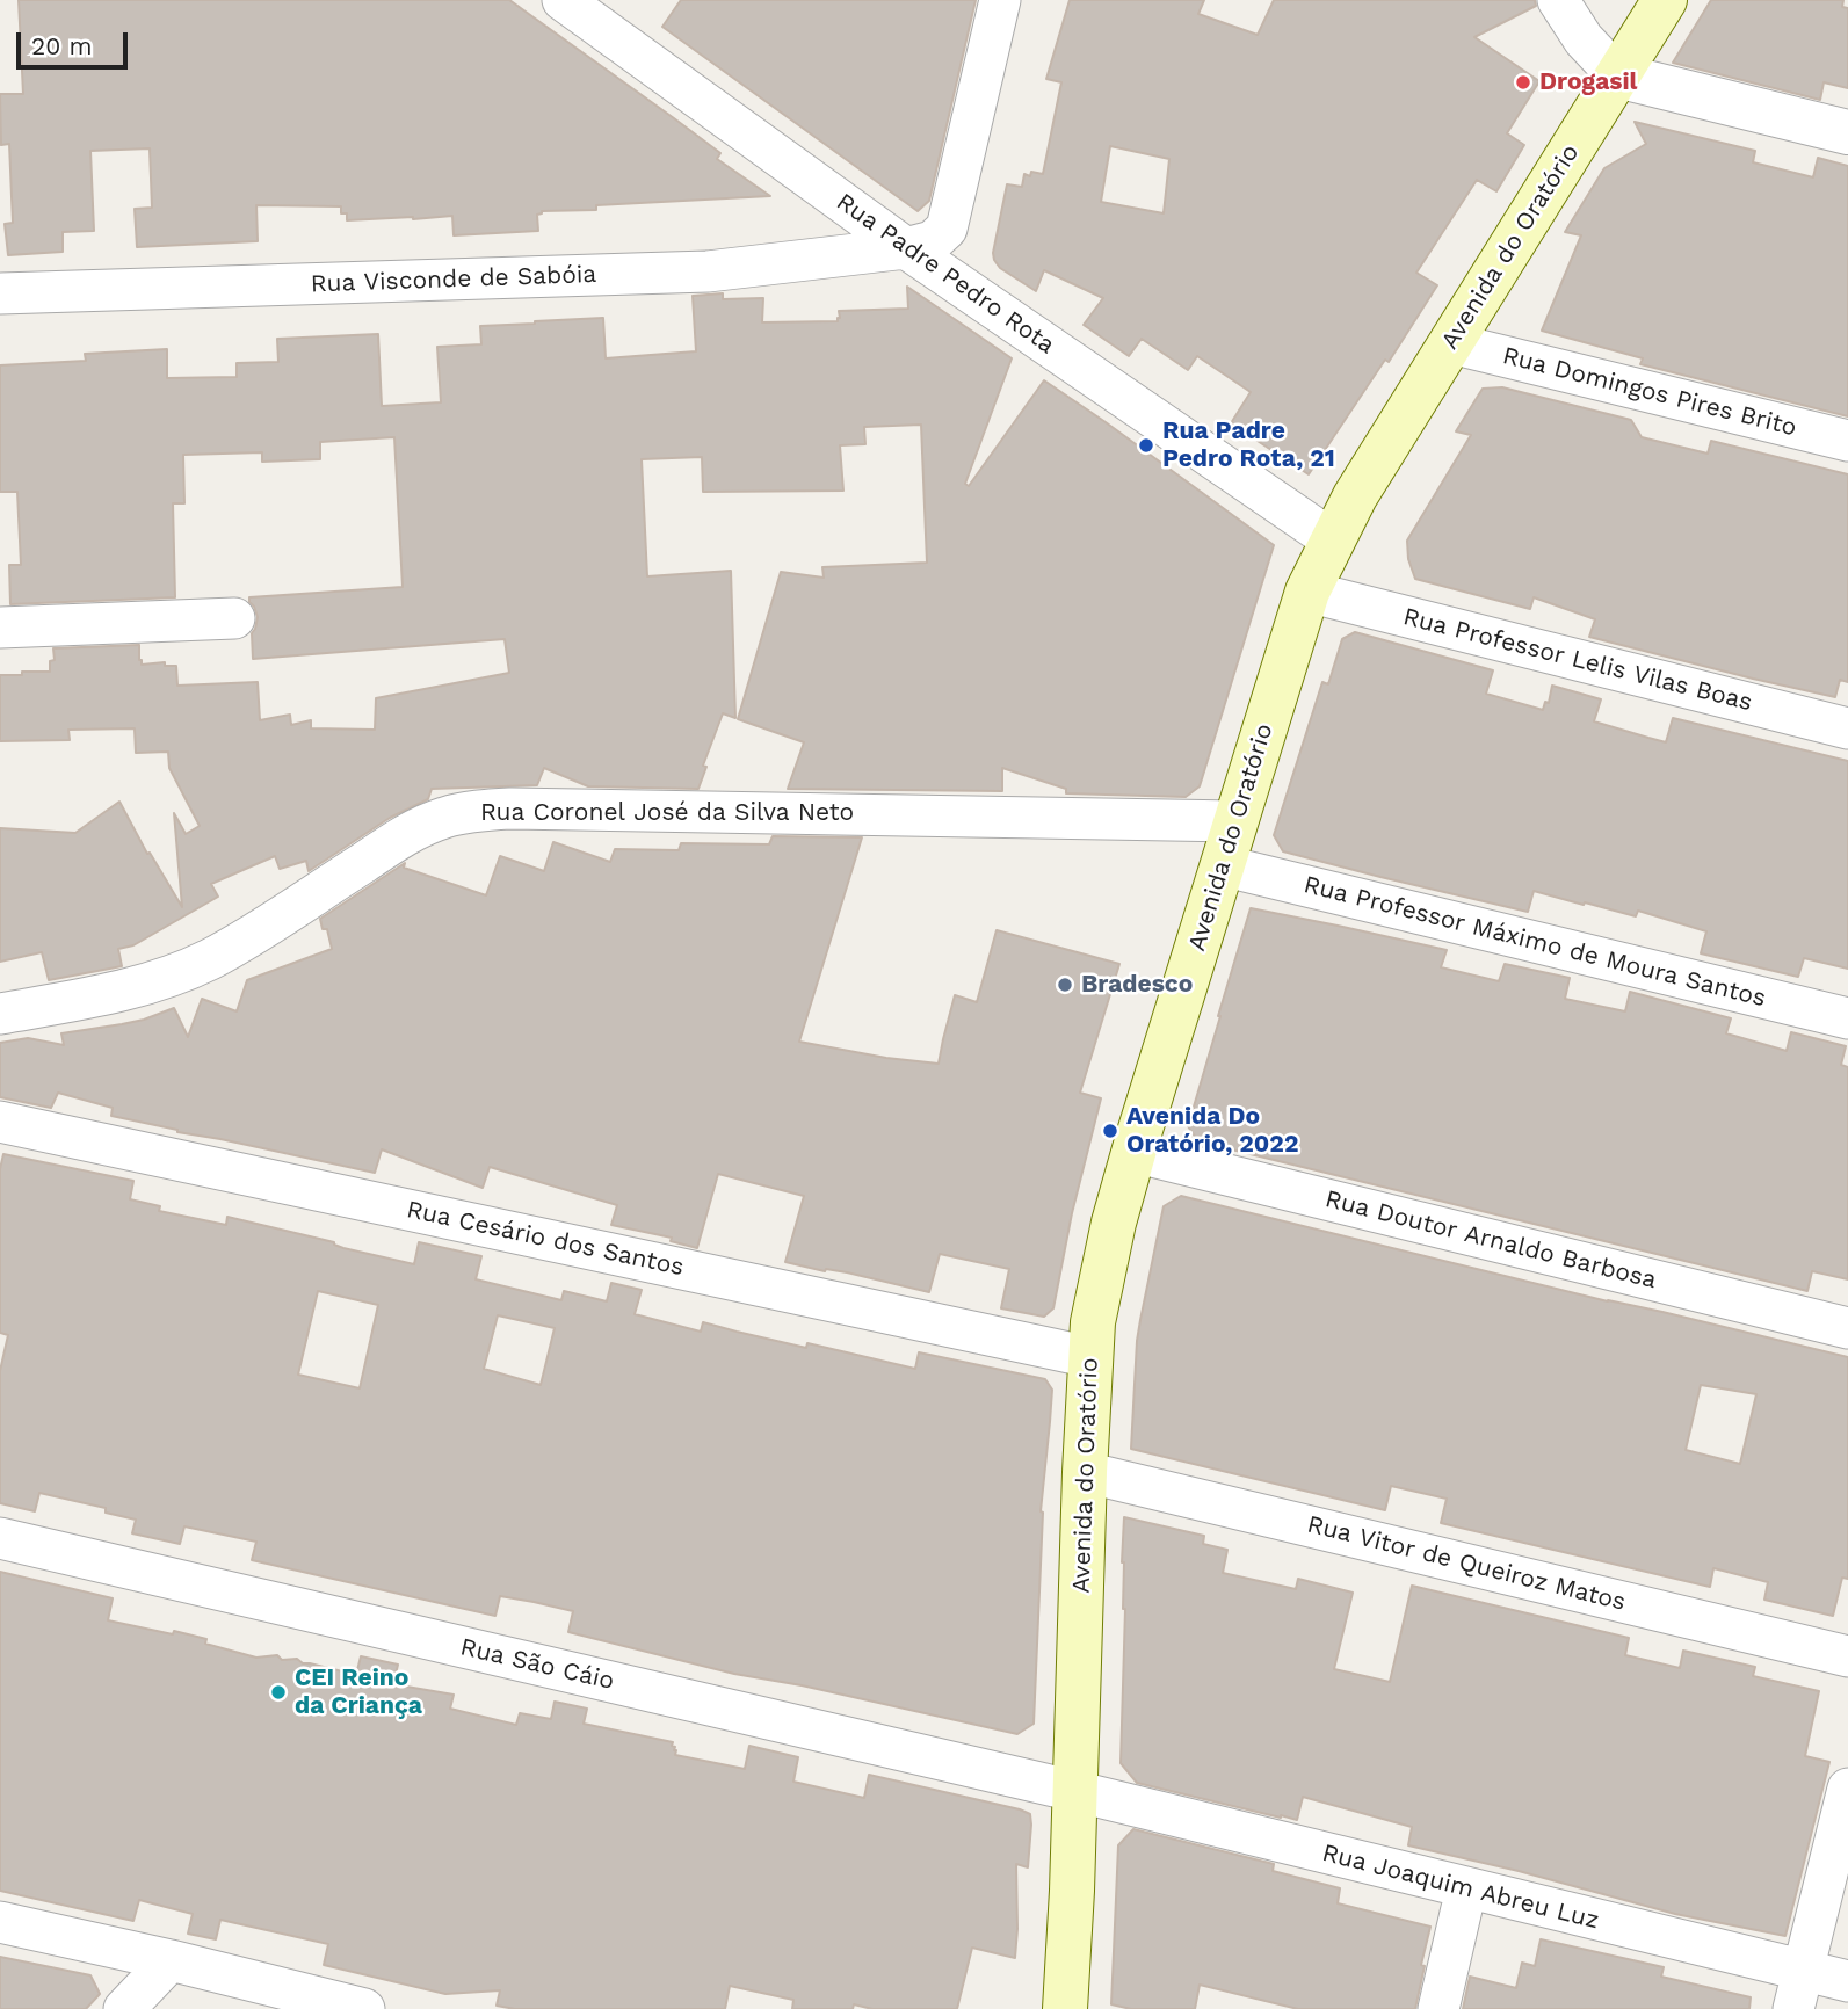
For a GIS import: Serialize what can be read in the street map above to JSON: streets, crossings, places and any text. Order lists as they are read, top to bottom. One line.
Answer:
{"streets":{"main road":["Avenida do Oratório"],"street":["Rua Padre Pedro Rota","Rua Visconde de Sabóia","Rua Domingos Pires Brito","Rua Professor Lelis Vilas Boas","Rua Coronel José da Silva Neto","Rua Professor Máximo de Moura Santos","Rua Cesário dos Santos","Rua Doutor Arnaldo Barbosa","Rua Vitor de Queiroz Matos","Rua São Cáio","Rua Joaquim Abreu Luz"]},"crossings":[["Avenida do Oratório","Rua Padre Pedro Rota"],["Avenida do Oratório","Rua Domingos Pires Brito"],["Avenida do Oratório","Rua Professor Lelis Vilas Boas"],["Avenida do Oratório","Rua Coronel José da Silva Neto"],["Avenida do Oratório","Rua Professor Máximo de Moura Santos"],["Avenida do Oratório","Rua Cesário dos Santos"],["Avenida do Oratório","Rua Doutor Arnaldo Barbosa"],["Avenida do Oratório","Rua Vitor de Queiroz Matos"],["Avenida do Oratório","Rua São Cáio"],["Avenida do Oratório","Rua Joaquim Abreu Luz"],["Rua Padre Pedro Rota","Rua Visconde de Sabóia"],["Rua São Cáio","Rua Joaquim Abreu Luz"]],"places":["Drogasil","Rua Padre Pedro Rota, 21","Bradesco","Avenida Do Oratório, 2022","CEI Reino da Criança"],"scale_bar":"20 m"}
